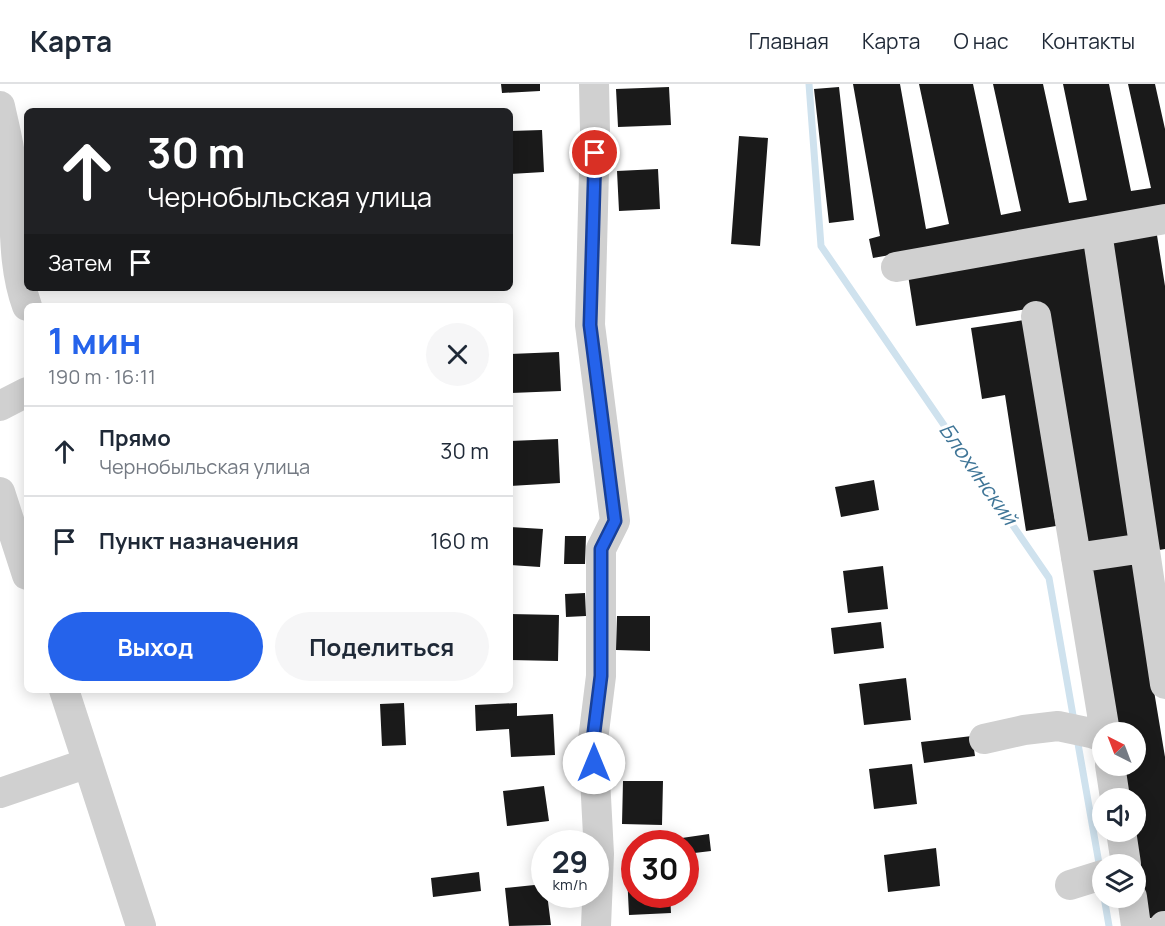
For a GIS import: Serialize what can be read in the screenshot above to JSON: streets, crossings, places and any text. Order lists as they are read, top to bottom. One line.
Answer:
{"water":["Блохинский"],"north":"top left","page":{"header":"Карта","nav":["Главная","Карта","О нас","Контакты"],"turn":["30 m","Чернобыльская улица"],"then":"Затем","heading":["1 мин","190 m · 16:11"],"list":[{"name":"Прямо","note":"Чернобыльская улица","value":"30 m"},{"name":"Пункт назначения","value":"160 m"}],"buttons":["Выход","Поделиться"],"speed":"29 km/h","limit":"30"}}
